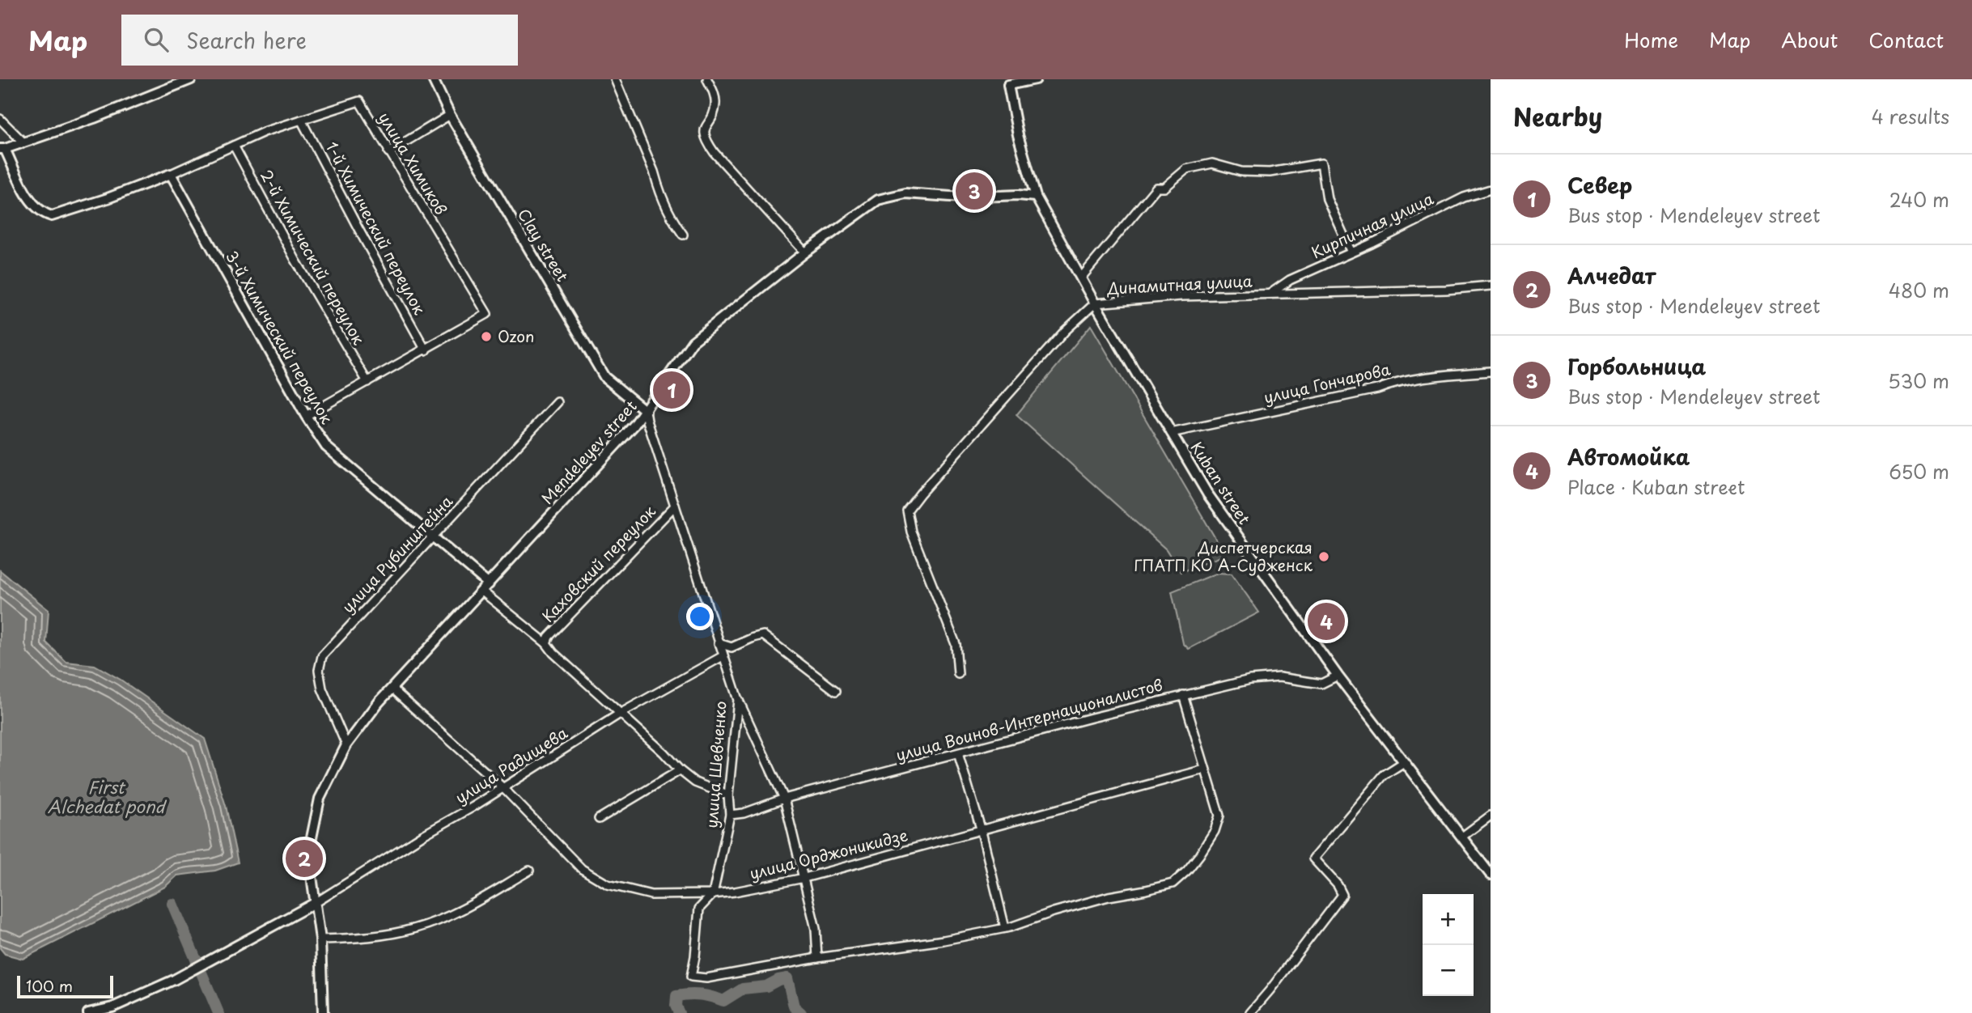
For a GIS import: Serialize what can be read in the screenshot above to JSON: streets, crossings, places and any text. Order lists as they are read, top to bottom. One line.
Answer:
{"streets":{"street":["улица Химиков","Кирпичная улица","1-й Химический переулок","Clay street","2-й Химический переулок","Динамитная улица","3-й Химический переулок","улица Гончарова","Mendeleyev street","Kuban street","улица Рубинштейна","Каховский переулок","улица Воинов-Интернационалистов","улица Шевченко","улица Радищева","улица Орджоникидзе"]},"crossings":[["улица Химиков","1-й Химический переулок"],["улица Химиков","2-й Химический переулок"],["улица Химиков","3-й Химический переулок"],["Кирпичная улица","Динамитная улица"],["Clay street","Mendeleyev street"],["Clay street","улица Шевченко"],["Динамитная улица","Kuban street"],["3-й Химический переулок","Mendeleyev street"],["3-й Химический переулок","улица Рубинштейна"],["улица Гончарова","Kuban street"],["Mendeleyev street","Kuban street"],["Mendeleyev street","улица Рубинштейна"],["Mendeleyev street","улица Шевченко"],["Mendeleyev street","улица Радищева"],["Mendeleyev street","улица Орджоникидзе"],["Kuban street","улица Воинов-Интернационалистов"],["Каховский переулок","улица Шевченко"],["улица Воинов-Интернационалистов","улица Шевченко"],["улица Шевченко","улица Радищева"],["улица Шевченко","улица Орджоникидзе"],["улица Радищева","улица Орджоникидзе"]],"water":["First Alchedat pond"],"places":["Ozon","Диспетчерская ГПАТП КО А-Судженск"],"scale_bar":"100 m","page":{"header":"Map","search":"Search here","nav":["Home","Map","About","Contact"],"heading":["Nearby","4 results"],"list":[{"mark":"1","name":"Север","note":"Bus stop · Mendeleyev street","value":"240 m"},{"mark":"2","name":"Алчедат","note":"Bus stop · Mendeleyev street","value":"480 m"},{"mark":"3","name":"Горбольница","note":"Bus stop · Mendeleyev street","value":"530 m"},{"mark":"4","name":"Автомойка","note":"Place · Kuban street","value":"650 m"}],"pins":["3","1","4","2"],"map_buttons":["+","−"],"scale":"100 m"}}
